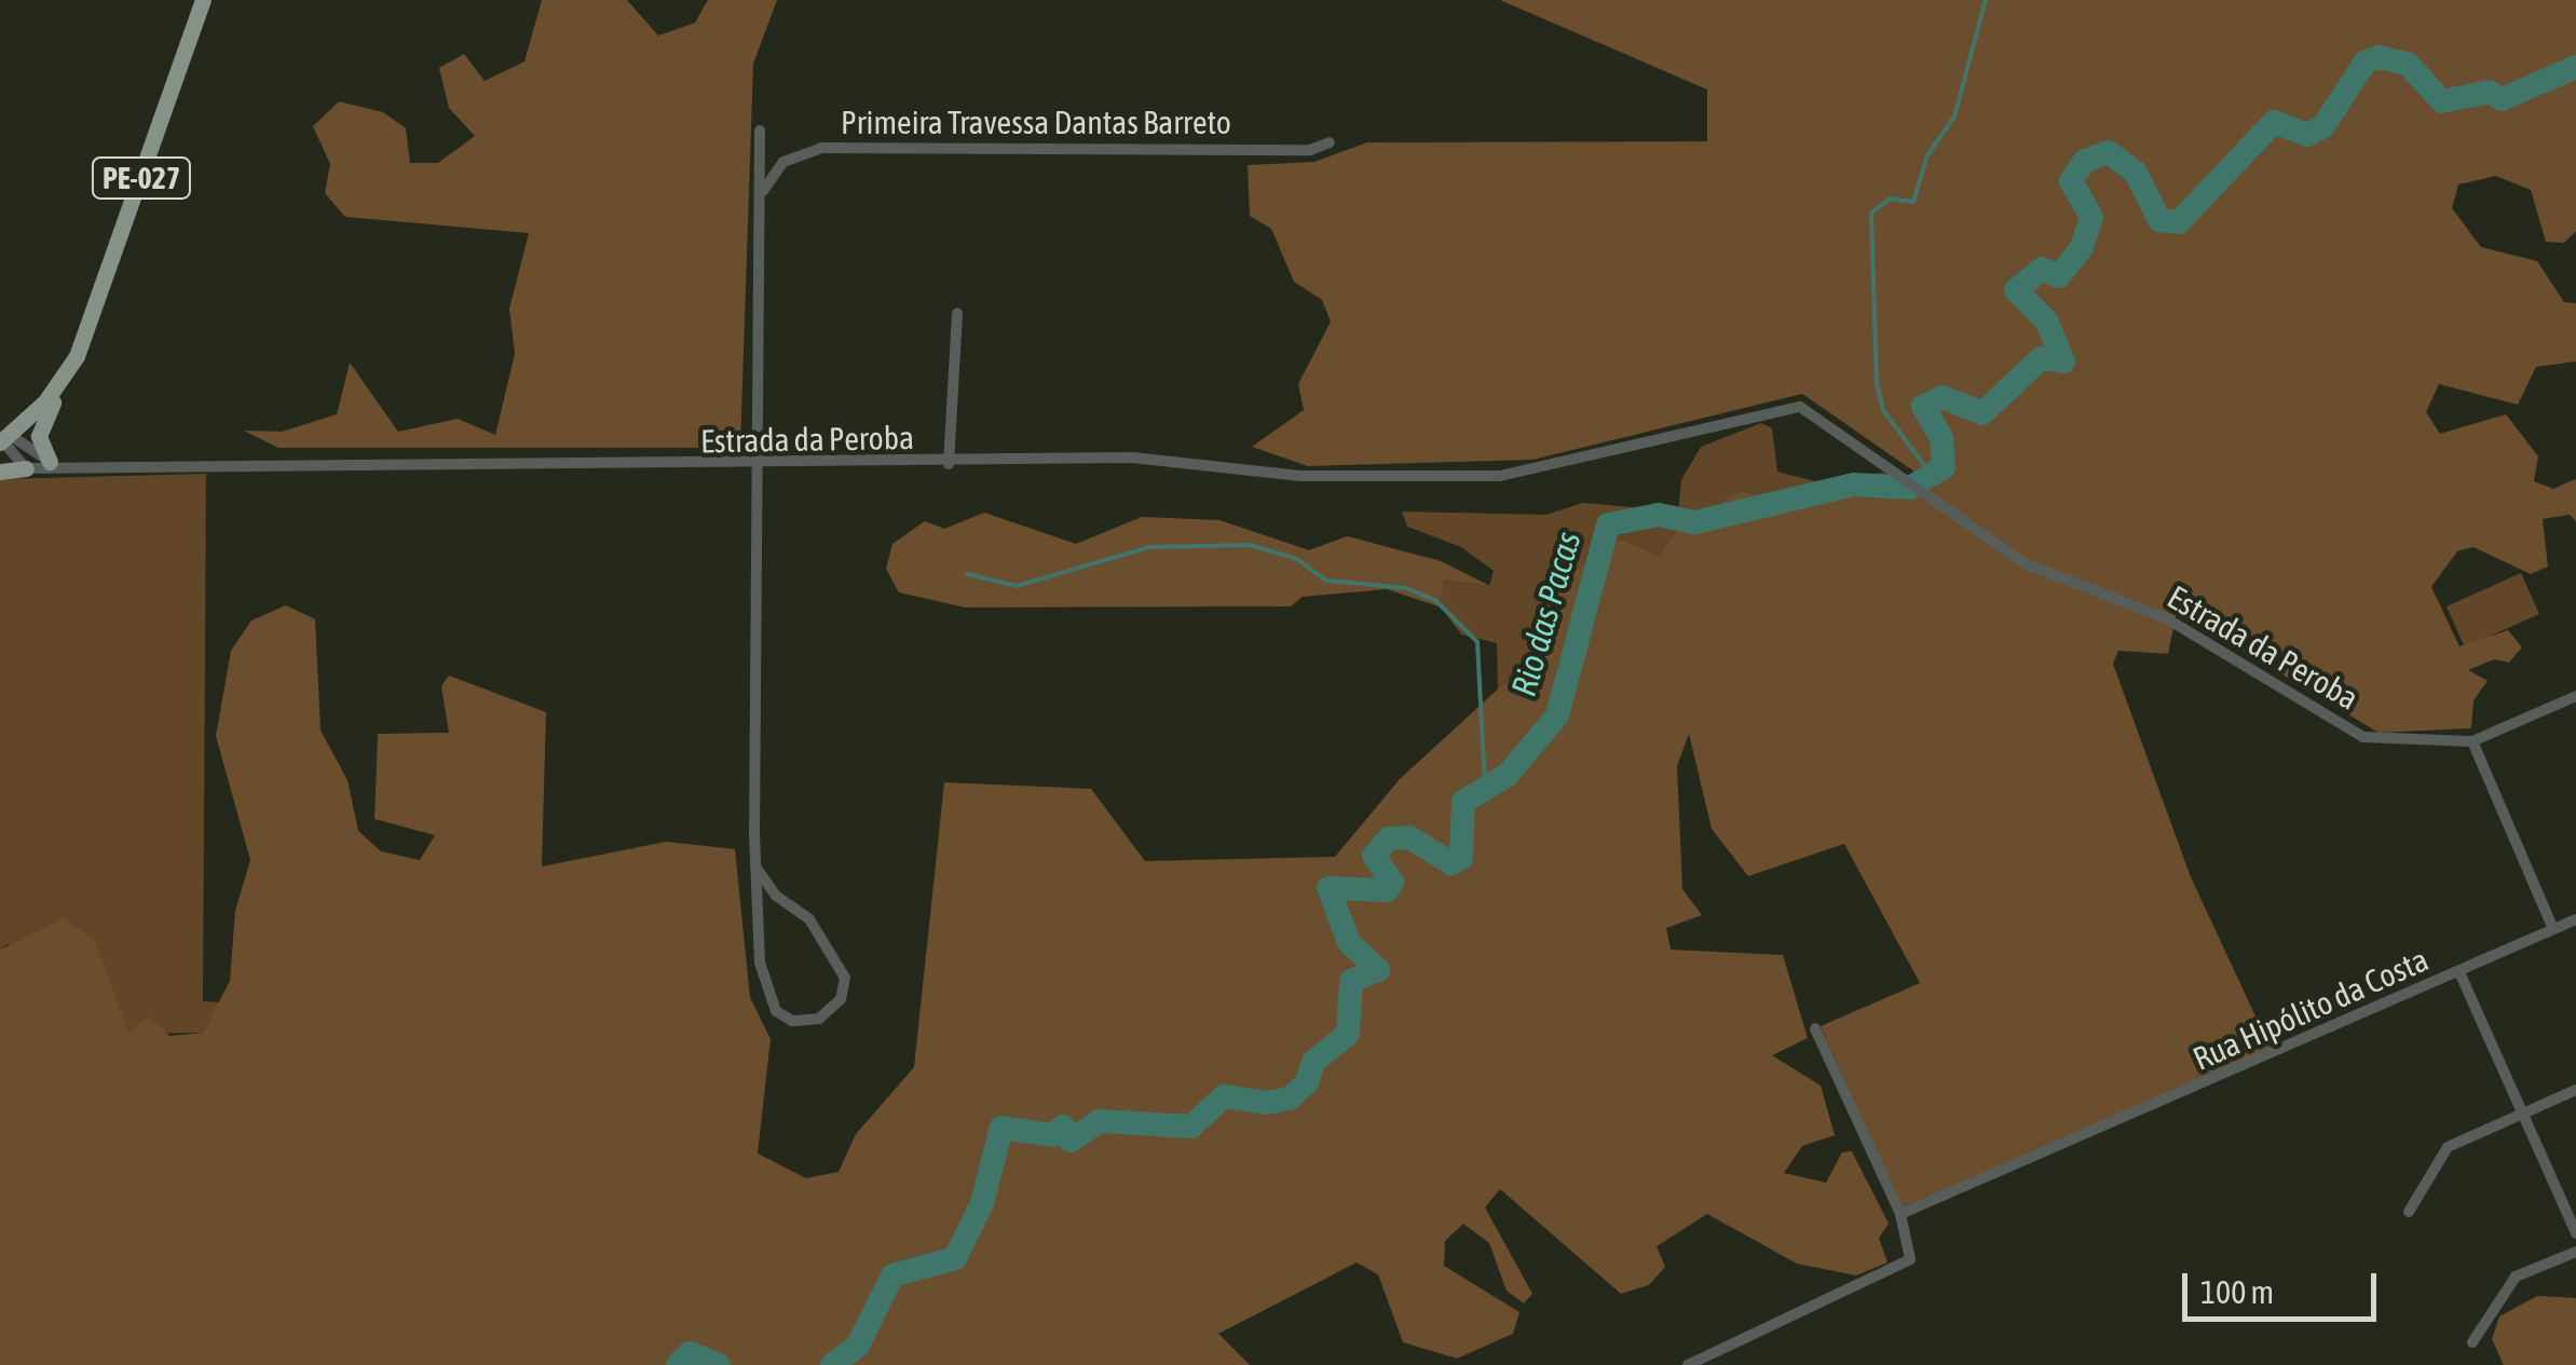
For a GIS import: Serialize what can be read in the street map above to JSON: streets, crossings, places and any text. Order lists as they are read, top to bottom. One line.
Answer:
{"streets":{"main road":["PE-027"],"street":["Primeira Travessa Dantas Barreto","Estrada da Peroba","Rua Hipólito da Costa"]},"water":["Rio das Pacas"],"scale_bar":"100 m"}
